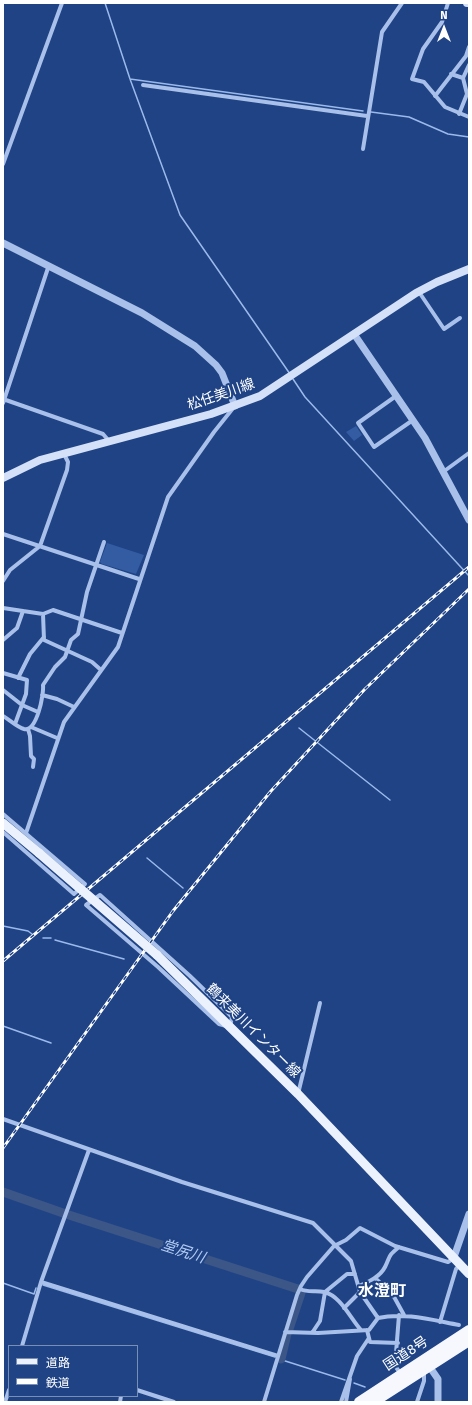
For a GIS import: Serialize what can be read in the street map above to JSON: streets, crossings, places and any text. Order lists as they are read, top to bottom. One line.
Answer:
{"streets":{"highway":["国道8号"],"main road":["松任美川線","鶴来美川インター線"]},"districts":["水澄町"],"water":["堂尻川"],"legend":["道路","鉄道"],"north":"top"}
